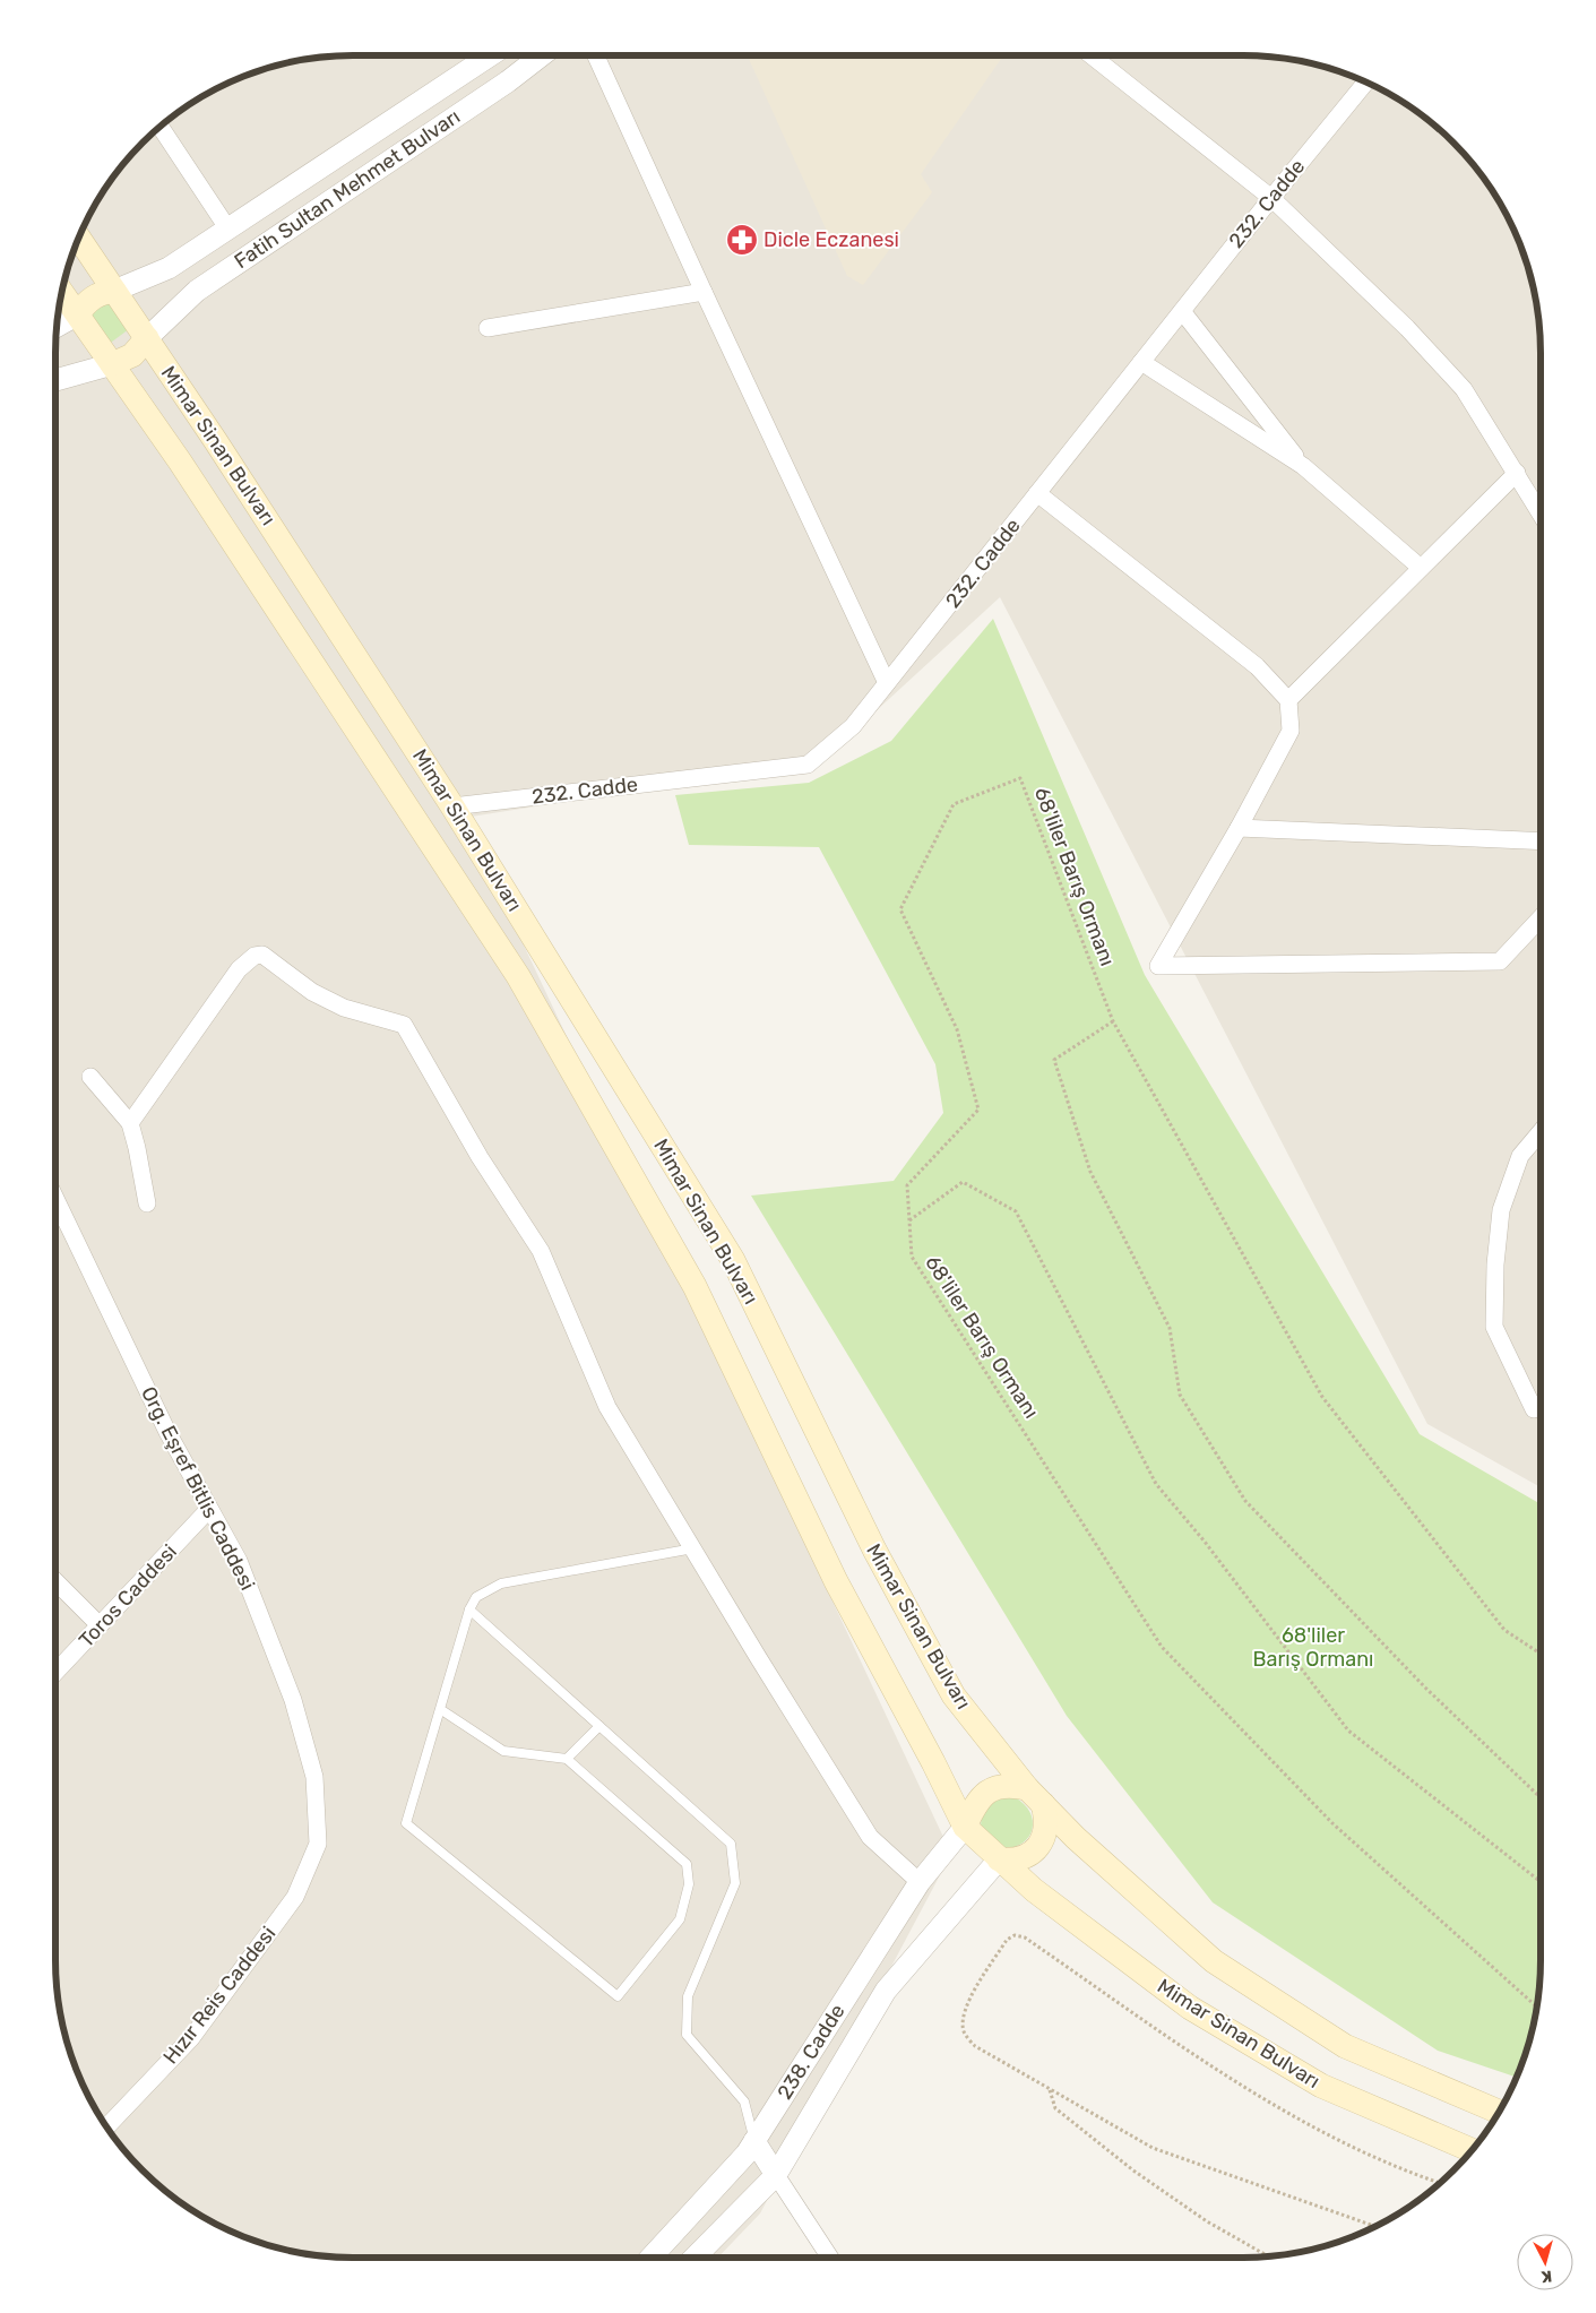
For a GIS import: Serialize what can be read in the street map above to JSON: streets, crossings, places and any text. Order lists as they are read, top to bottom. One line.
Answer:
{"streets":{"main road":["Mimar Sinan Bulvarı"],"street":["Fatih Sultan Mehmet Bulvarı","232. Cadde","Org. Eşref Bitlis Caddesi","Toros Caddesi","Hızır Reis Caddesi","238. Cadde"],"path":["68'liler Barış Ormanı"]},"crossings":[["Fatih Sultan Mehmet Bulvarı","Mimar Sinan Bulvarı"],["232. Cadde","Mimar Sinan Bulvarı"],["Mimar Sinan Bulvarı","238. Cadde"],["Org. Eşref Bitlis Caddesi","Toros Caddesi"],["Org. Eşref Bitlis Caddesi","Hızır Reis Caddesi"]],"parks":["68'liler Barış Ormanı"],"places":{"pharmacy":["Dicle Eczanesi"]},"north":"bottom"}
